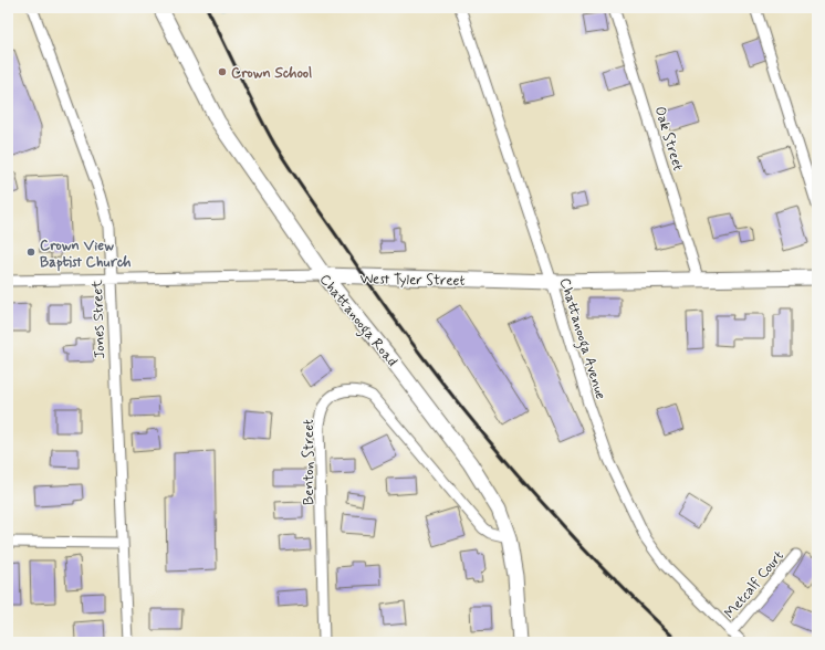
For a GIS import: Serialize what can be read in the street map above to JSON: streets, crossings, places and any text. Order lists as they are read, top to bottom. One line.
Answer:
{"streets":{"main road":["West Tyler Street","Chattanooga Road"],"street":["Oak Street","Jones Street","Chattanooga Avenue","Benton Street","Metcalf Court"]},"crossings":[["Oak Street","West Tyler Street"],["West Tyler Street","Jones Street"],["West Tyler Street","Chattanooga Road"],["West Tyler Street","Chattanooga Avenue"],["Chattanooga Road","Benton Street"],["Chattanooga Avenue","Metcalf Court"]],"places":["Crown School","Crown View Baptist Church"]}
